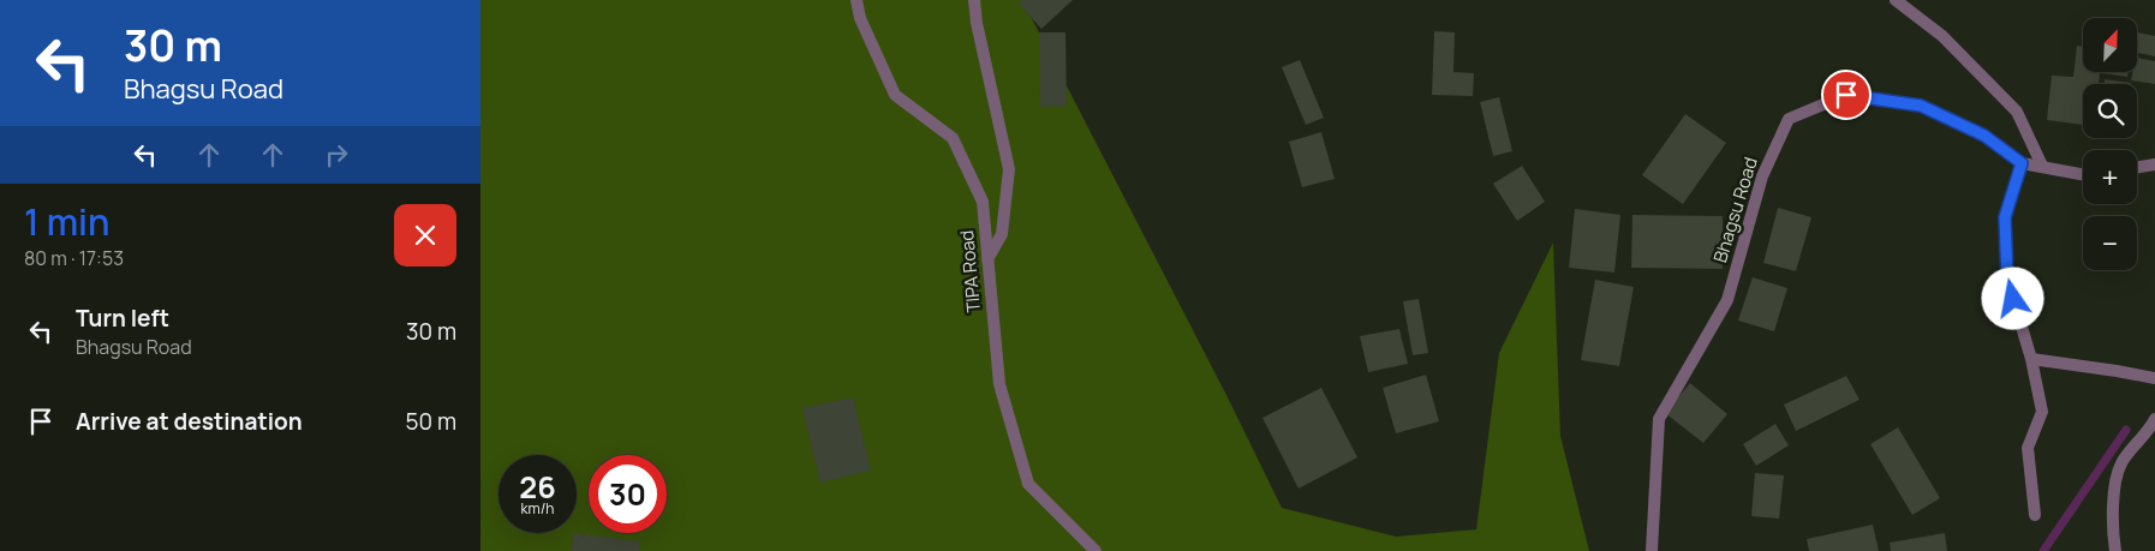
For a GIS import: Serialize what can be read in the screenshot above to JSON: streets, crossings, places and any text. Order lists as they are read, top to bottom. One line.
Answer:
{"streets":{"street":["Bhagsu Road","TIPA Road"]},"north":"top right","page":{"turn":["30 m","Bhagsu Road"],"map_buttons":["+","−"],"heading":["1 min","80 m · 17:53"],"list":[{"name":"Turn left","note":"Bhagsu Road","value":"30 m"},{"name":"Arrive at destination","value":"50 m"}],"speed":"26 km/h","limit":"30"}}
